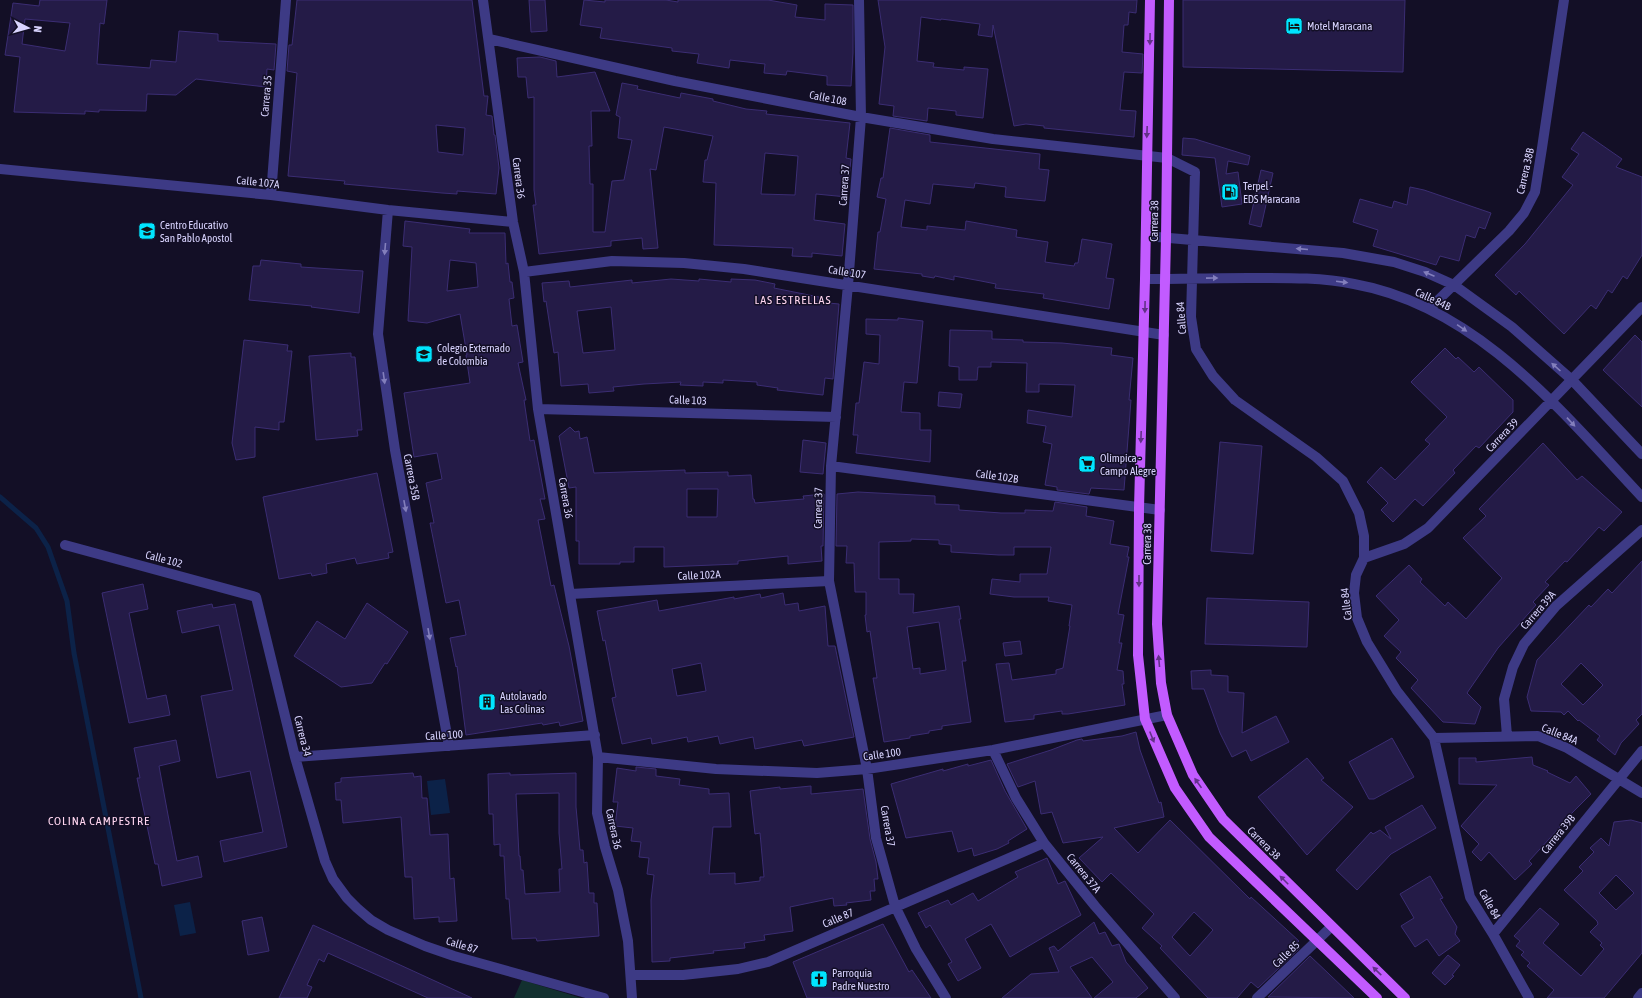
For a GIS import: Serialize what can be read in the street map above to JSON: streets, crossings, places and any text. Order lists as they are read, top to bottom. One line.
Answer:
{"streets":{"main road":["Carrera 38"],"street":["Carrera 35","Calle 108","Carrera 38B","Carrera 36","Calle 107A","Carrera 37","Calle 107","Calle 84B","Calle 84","Calle 103","Carrera 39","Calle 102B","Carrera 35B","Calle 102","Calle 102A","Carrera 39A","Calle 84A","Calle 100","Carrera 34","Carrera 39B","Carrera 37A","Calle 87","Calle 85"]},"crossings":[["Carrera 35","Calle 107A"],["Calle 108","Carrera 36"],["Calle 108","Carrera 37"],["Calle 108","Carrera 38"],["Calle 108","Calle 84"],["Carrera 38B","Calle 84B"],["Carrera 36","Calle 107A"],["Carrera 36","Calle 107"],["Carrera 36","Calle 103"],["Carrera 36","Calle 102A"],["Carrera 36","Calle 100"],["Carrera 36","Calle 87"],["Calle 107A","Carrera 35B"],["Carrera 37","Calle 107"],["Carrera 37","Calle 103"],["Carrera 37","Calle 102B"],["Carrera 37","Calle 102A"],["Carrera 37","Calle 100"],["Carrera 37","Calle 87"],["Carrera 38","Calle 107"],["Carrera 38","Calle 84B"],["Carrera 38","Calle 84"],["Carrera 38","Calle 102B"],["Carrera 38","Calle 100"],["Carrera 38","Calle 85"],["Calle 84B","Calle 84"],["Calle 84B","Carrera 39"],["Calle 84","Carrera 39"],["Calle 84","Calle 84A"],["Calle 84","Carrera 39B"],["Carrera 35B","Calle 100"],["Calle 102","Carrera 34"],["Carrera 39A","Calle 84A"],["Calle 84A","Carrera 39B"],["Calle 100","Carrera 34"],["Calle 100","Carrera 37A"],["Carrera 34","Calle 87"],["Carrera 37A","Calle 87"]],"one_way":["Carrera 35B"],"districts":["LAS ESTRELLAS","COLINA CAMPESTRE"],"places":{"hotel":["Motel Maracana"],"fuel station":["Terpel - EDS Maracana"],"school or university":["Centro Educativo San Pablo Apostol","Colegio Externado de Colombia"],"supermarket":["Olímpica - Campo Alegre"],"building":["Autolavado Las Colinas"],"church":["Parroquia Padre Nuestro"]},"north":"right"}
